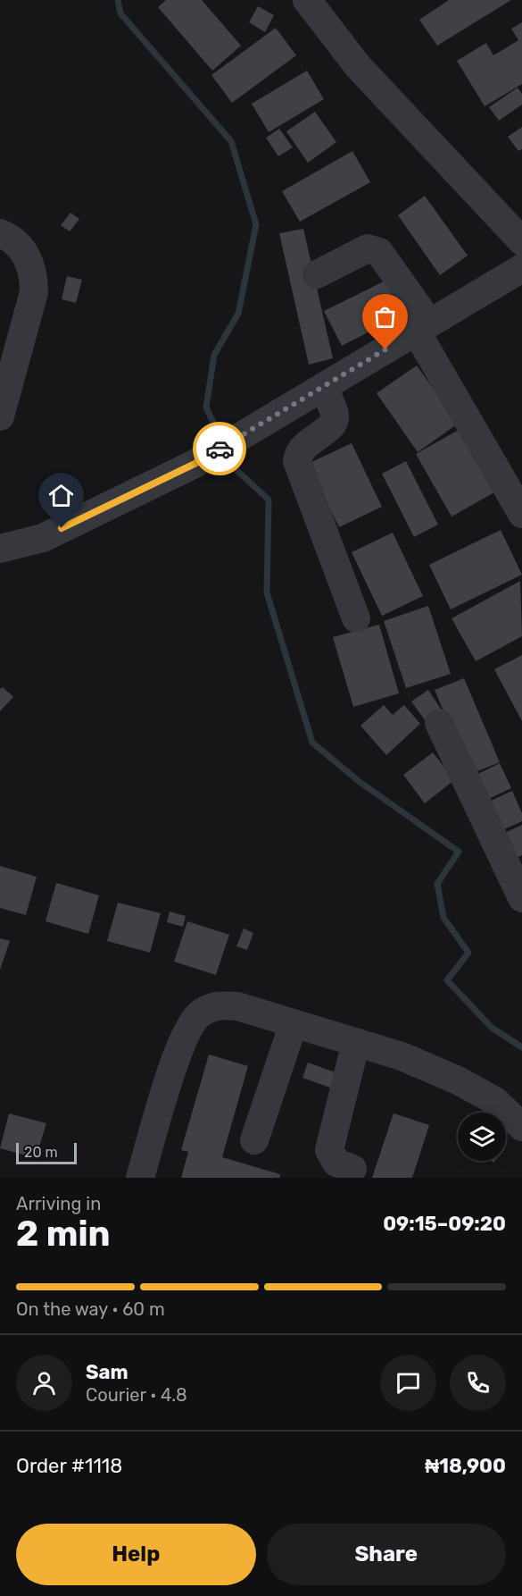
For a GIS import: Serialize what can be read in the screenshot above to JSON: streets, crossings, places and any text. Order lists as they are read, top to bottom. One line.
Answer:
{"scale_bar":"20 m","page":{"scale":"20 m","heading":["2 min","Arriving in","09:15–09:20"],"panel":["Sam","Courier · 4.8","Order #1118","₦18,900"],"bar":"On the way · 60 m","buttons":["Help","Share"]}}
